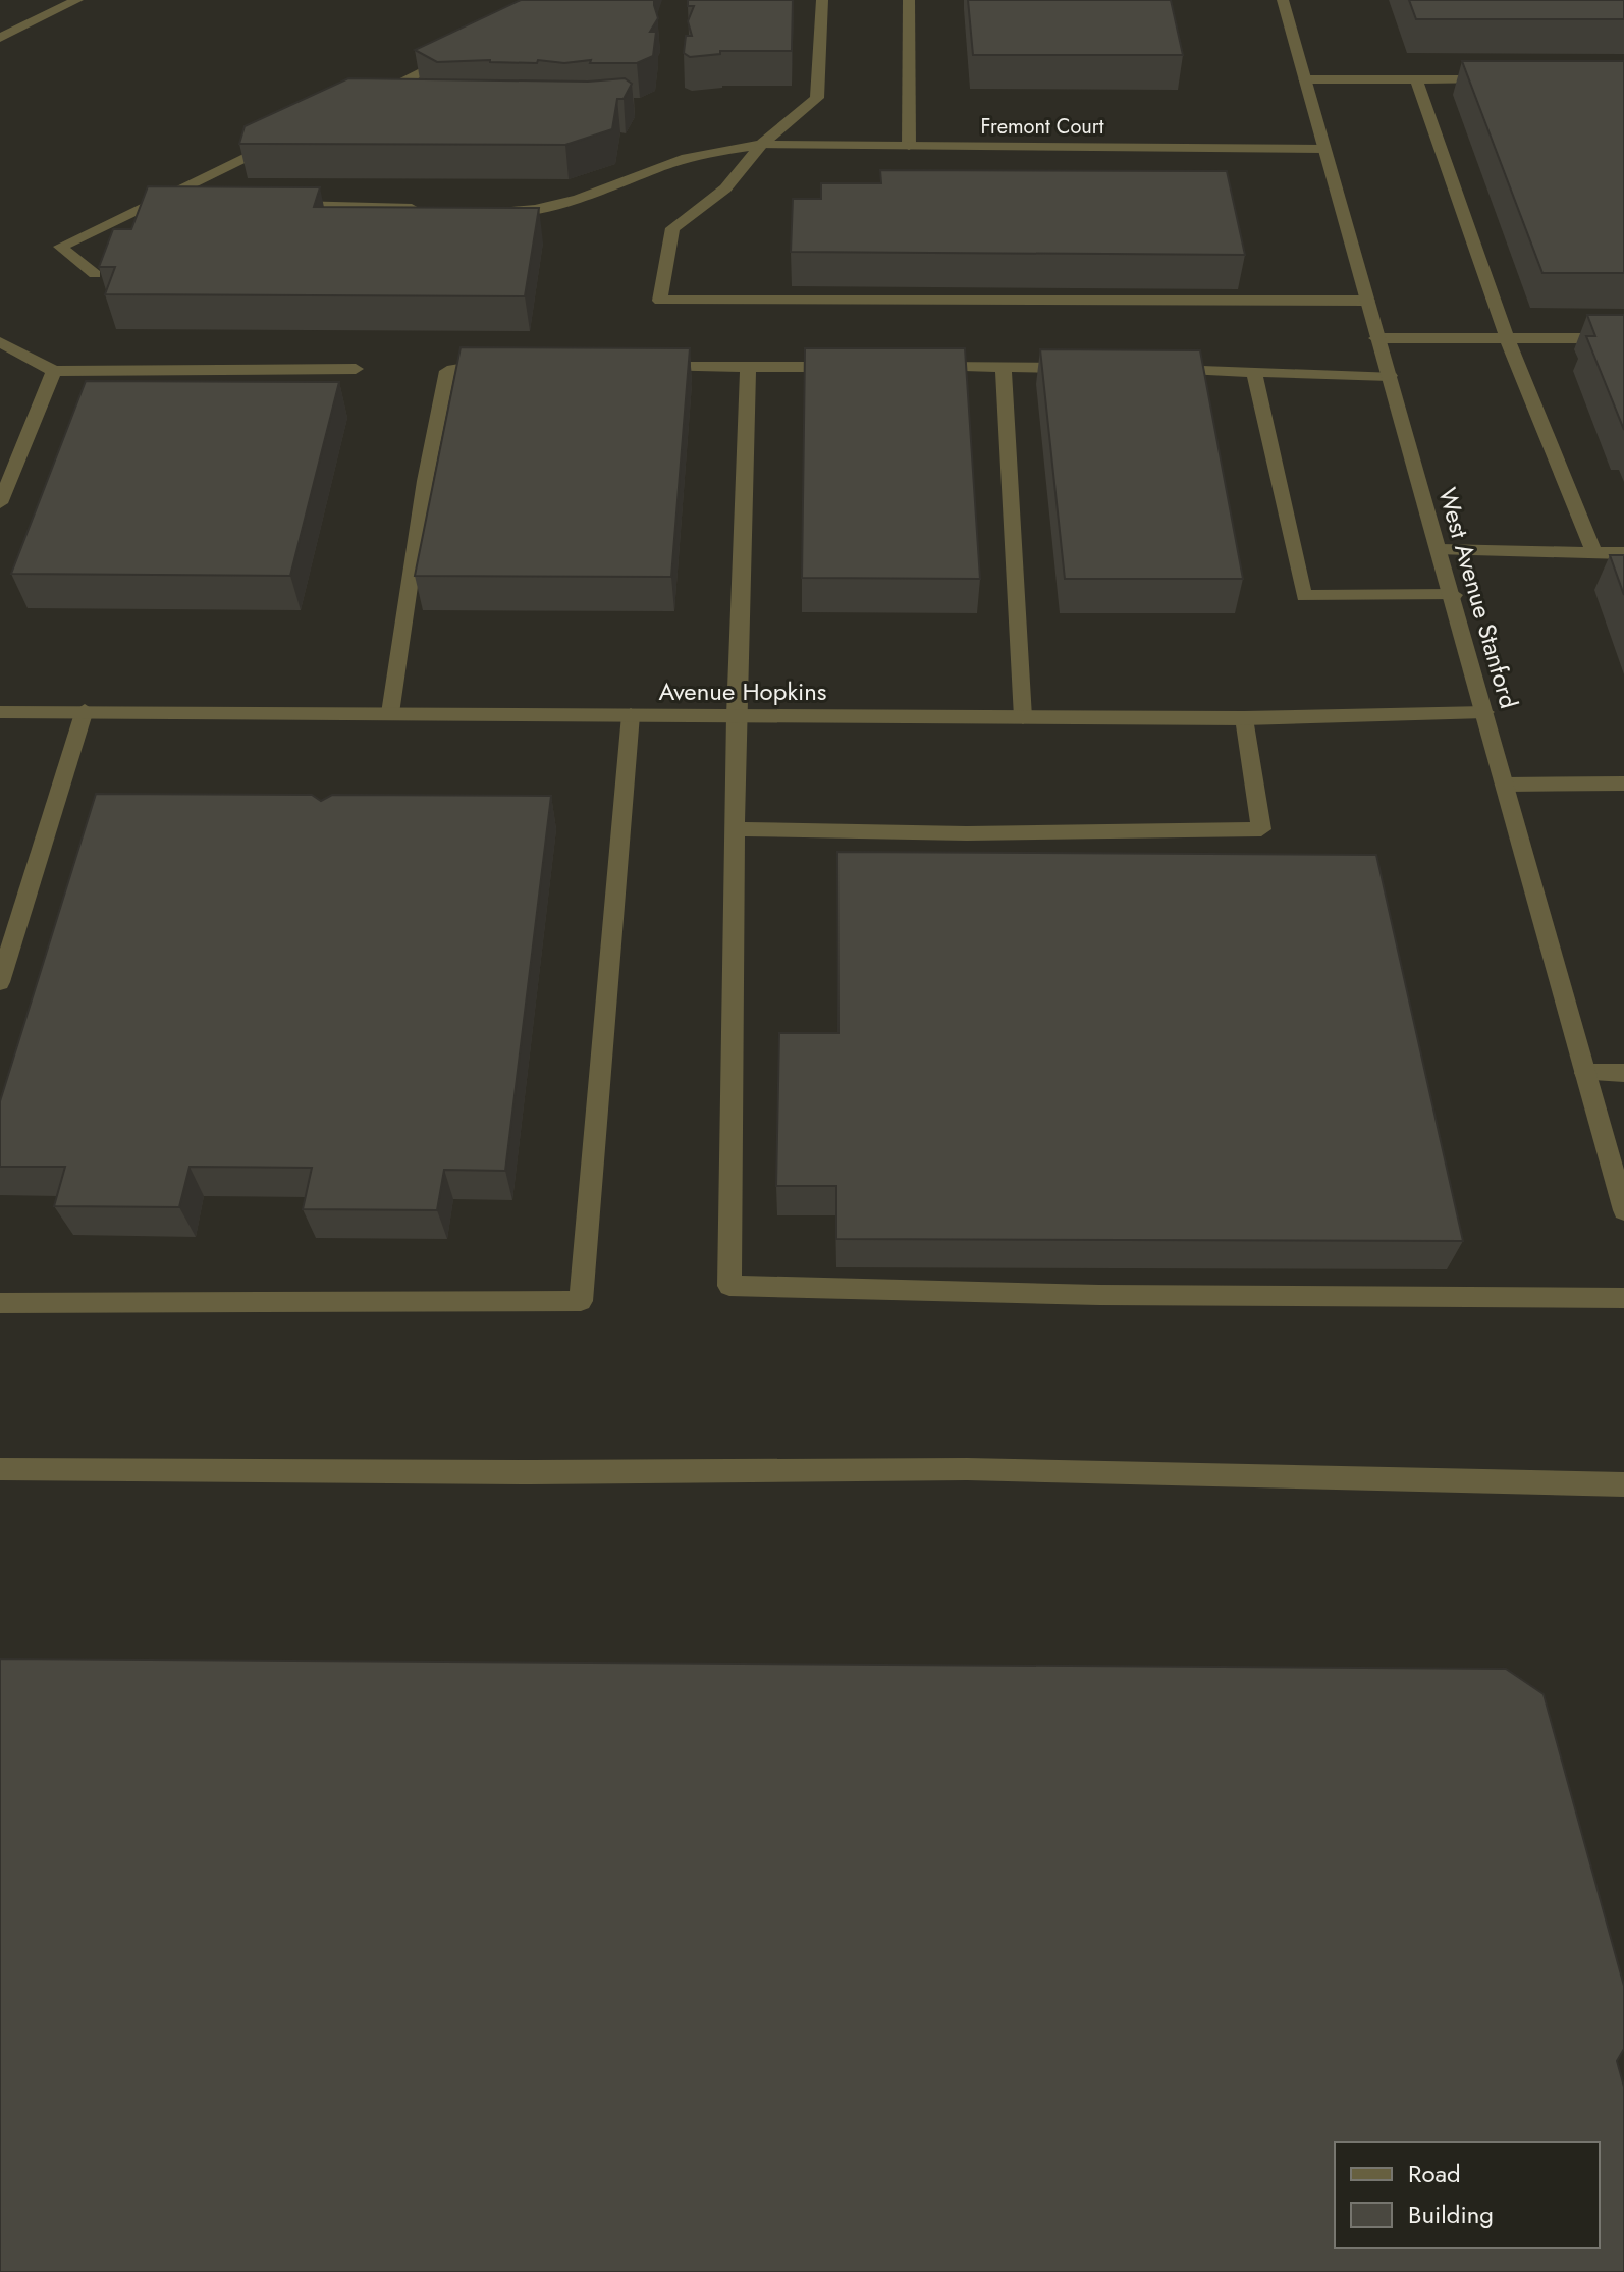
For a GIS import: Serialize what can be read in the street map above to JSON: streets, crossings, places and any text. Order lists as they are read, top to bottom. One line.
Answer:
{"streets":{"street":["Fremont Court","West Avenue Stanford","Avenue Hopkins"]},"crossings":[["Fremont Court","West Avenue Stanford"],["West Avenue Stanford","Avenue Hopkins"]],"legend":["Road","Building"]}
